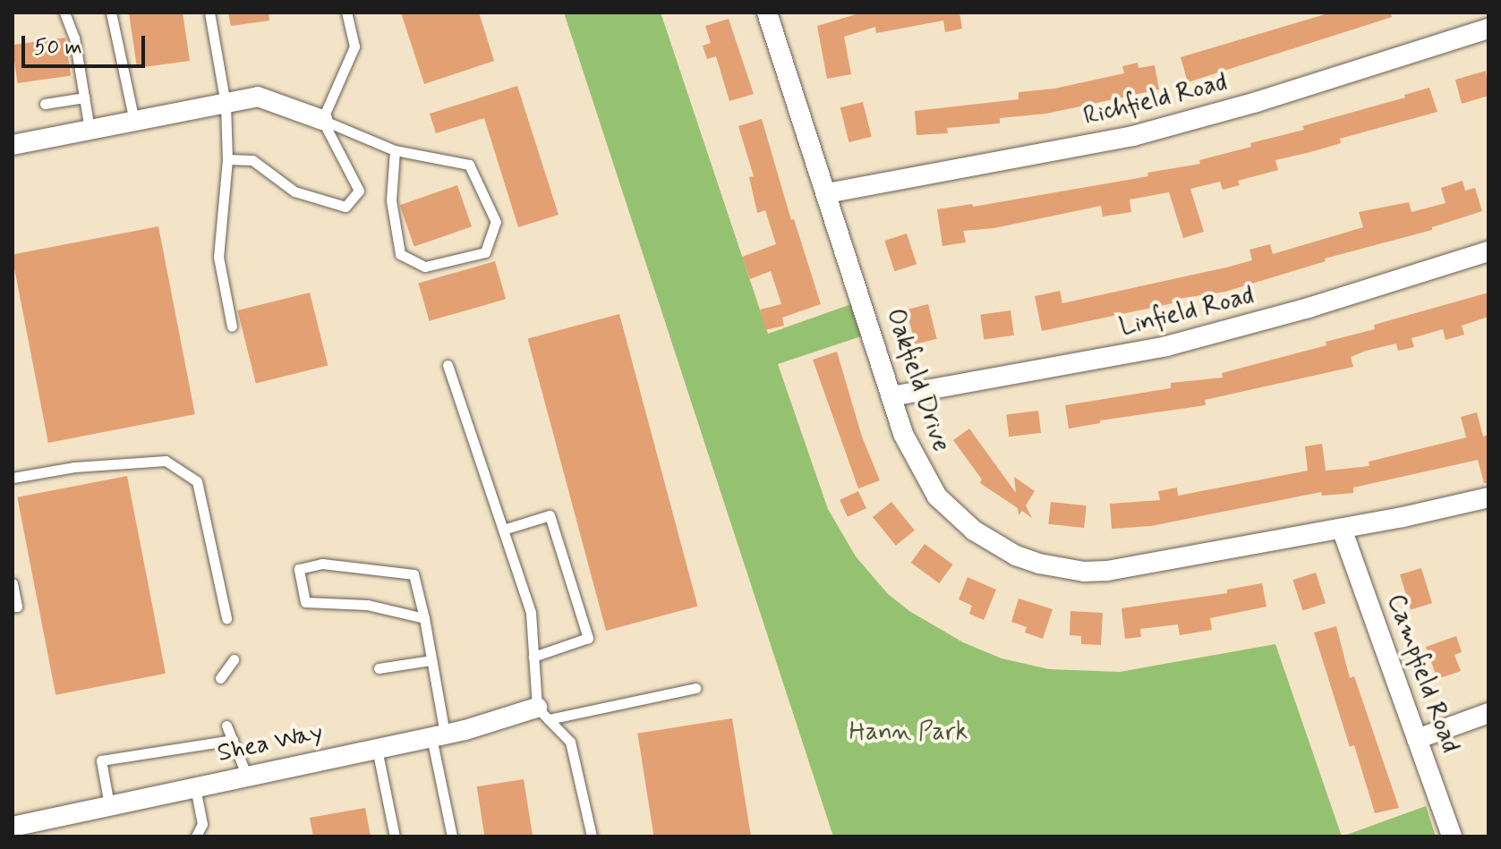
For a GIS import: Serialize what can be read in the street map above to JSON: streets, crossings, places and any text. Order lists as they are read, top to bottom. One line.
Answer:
{"streets":{"street":["Richfield Road","Linfield Road","Oakfield Drive","Campfield Road","Shea Way"]},"crossings":[["Richfield Road","Oakfield Drive"],["Linfield Road","Oakfield Drive"],["Oakfield Drive","Campfield Road"]],"parks":["Hann Park"],"scale_bar":"50 m"}
